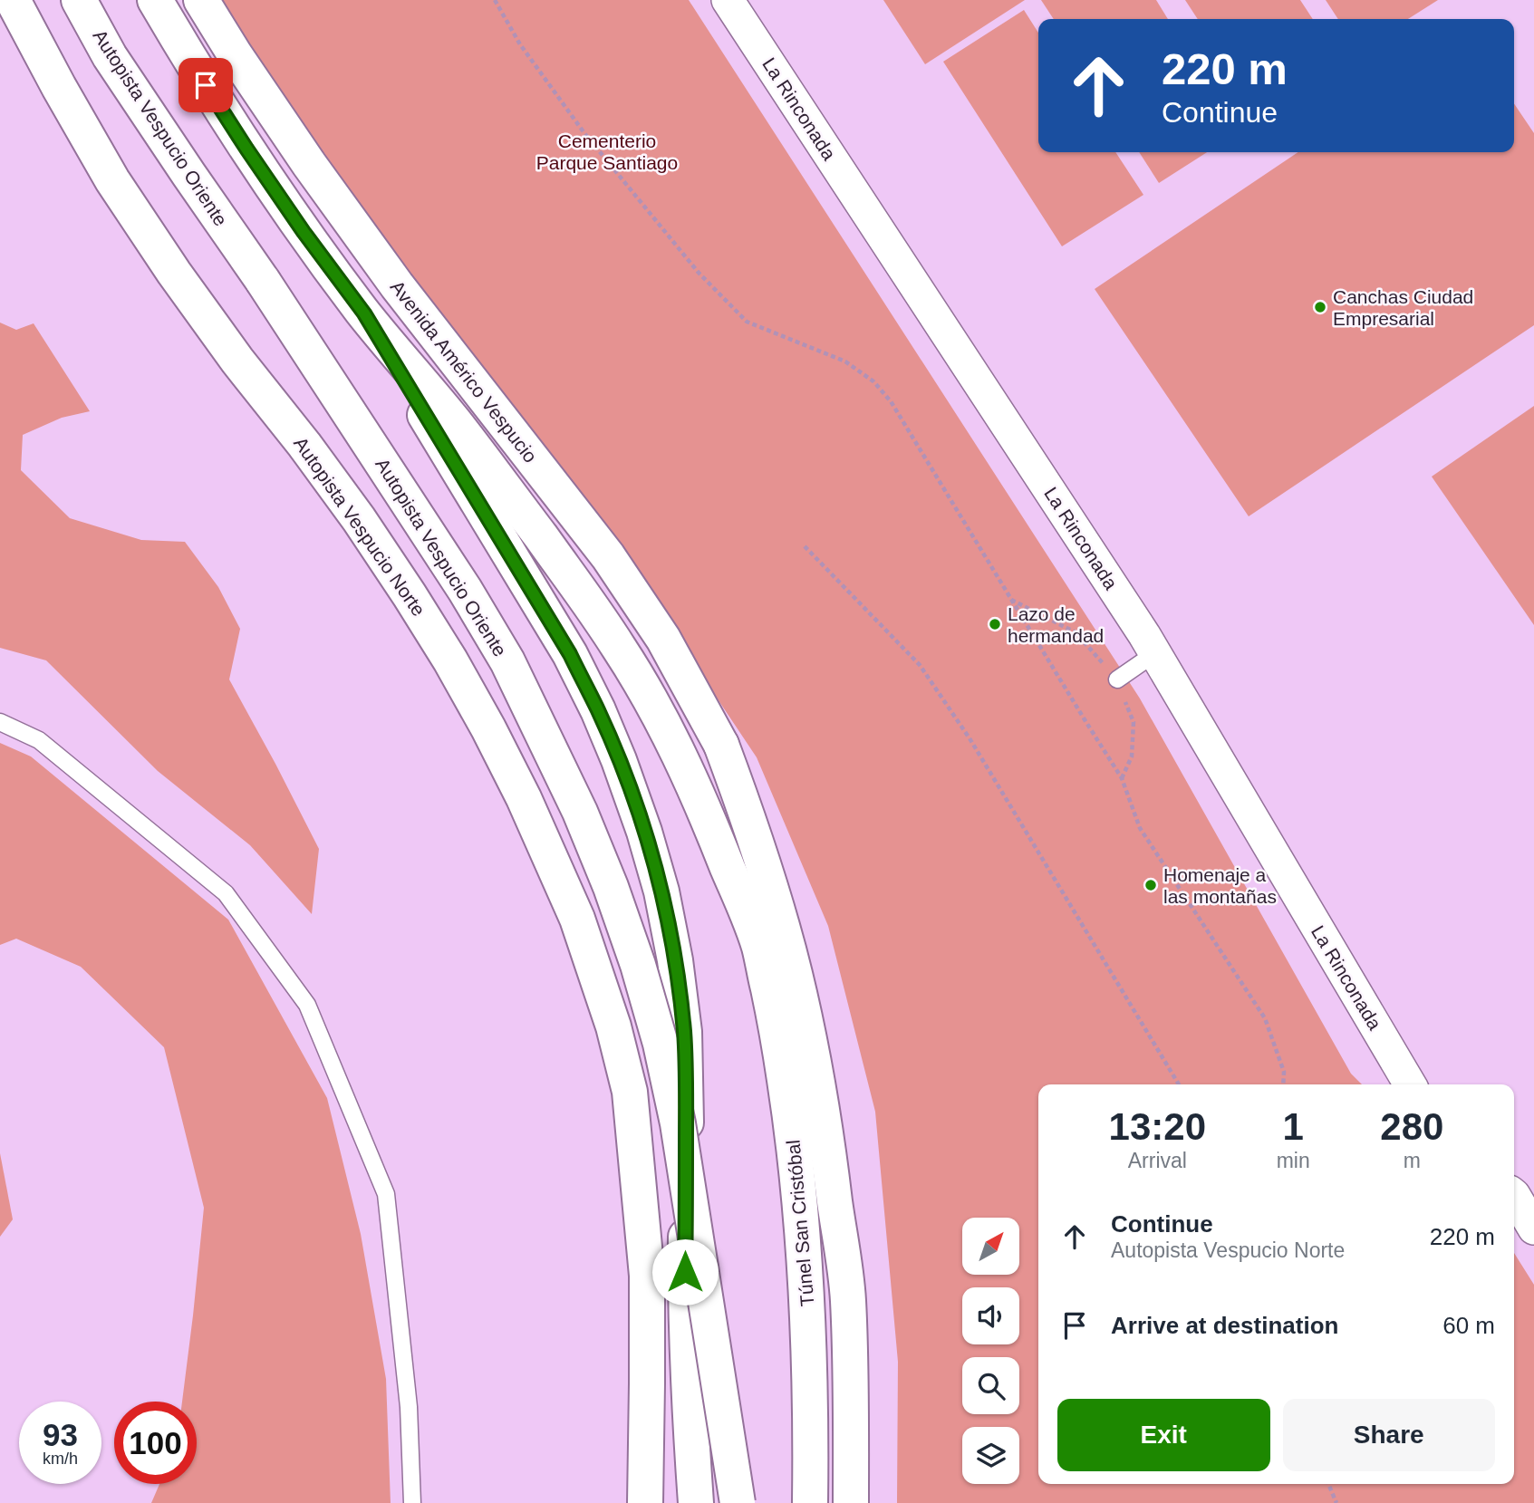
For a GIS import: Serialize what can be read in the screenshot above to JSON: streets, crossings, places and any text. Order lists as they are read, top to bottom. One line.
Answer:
{"streets":{"main road":["Autopista Vespucio Oriente","Avenida Américo Vespucio","Autopista Vespucio Norte","Túnel San Cristóbal"],"street":["La Rinconada"]},"parks":["Cementerio Parque Santiago"],"places":["Canchas Ciudad Empresarial","Lazo de hermandad","Homenaje a las montañas"],"north":"top right","page":{"turn":["220 m","Continue"],"eta":["13:20","Arrival","1","min","280","m"],"list":[{"name":"Continue","note":"Autopista Vespucio Norte","value":"220 m"},{"name":"Arrive at destination","value":"60 m"}],"buttons":["Exit","Share"],"speed":"93 km/h","limit":"100"}}
